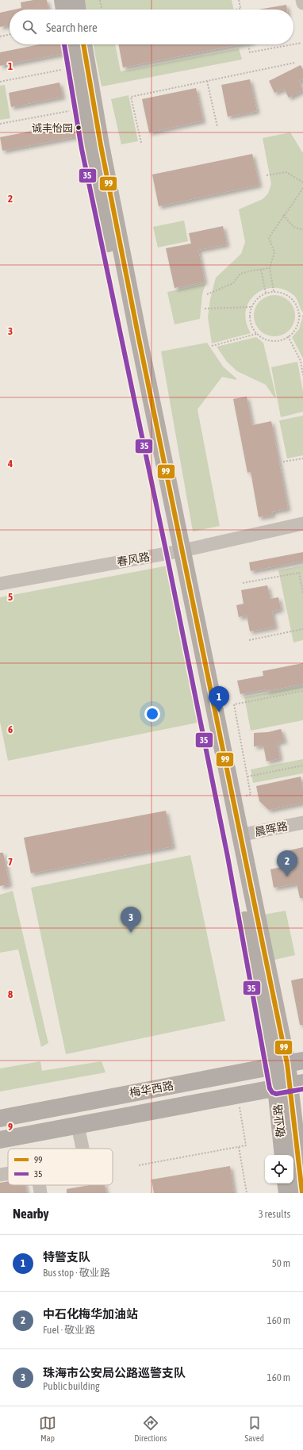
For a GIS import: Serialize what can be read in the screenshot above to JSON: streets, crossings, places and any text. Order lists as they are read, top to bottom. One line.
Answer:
{"streets":{"main road":["梅华西路","敬业路"],"street":["春风路","晨晖路"]},"crossings":[["春风路","敬业路"],["晨晖路","敬业路"],["梅华西路","敬业路"]],"places":["诚丰怡园"],"lines":["transit line 99","transit line 35"],"legend":["99","35"],"page":{"search":"Search here","pins":["1","2","3"],"heading":["Nearby","3 results"],"list":[{"mark":"1","name":"特警支队","note":"Bus stop · 敬业路","value":"50 m"},{"mark":"2","name":"中石化梅华加油站","note":"Fuel · 敬业路","value":"160 m"},{"mark":"3","name":"珠海市公安局公路巡警支队","note":"Public building","value":"160 m"}],"nav":["Map","Directions","Saved"]},"grid":{"rows":["1","2","3","4","5","6","7","8","9"]}}
